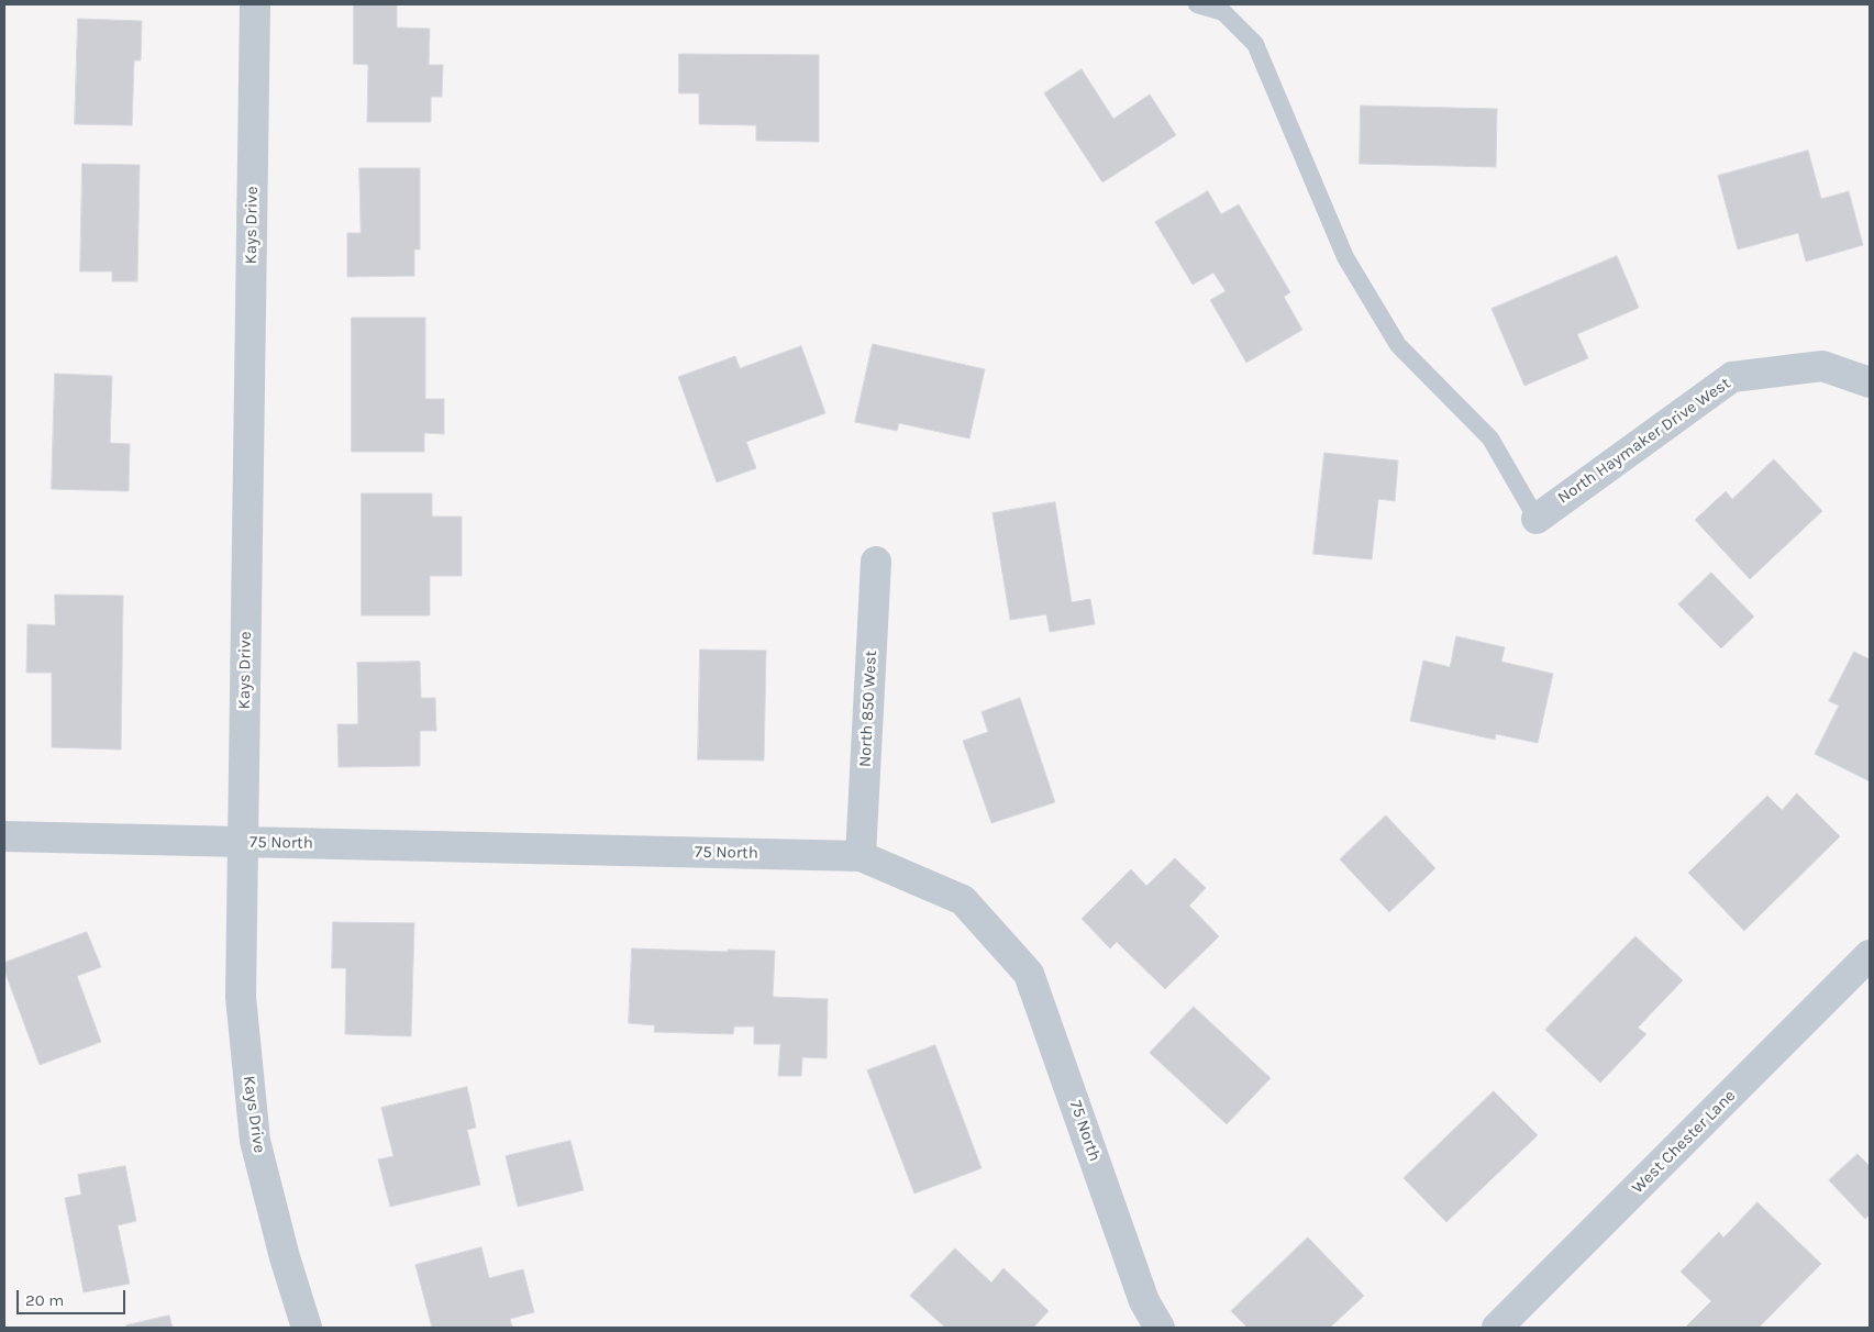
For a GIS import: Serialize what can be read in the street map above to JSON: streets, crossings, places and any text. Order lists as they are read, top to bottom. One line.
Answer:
{"streets":{"street":["Kays Drive","North Haymaker Drive West","North 850 West","75 North","West Chester Lane"]},"crossings":[["Kays Drive","75 North"],["North 850 West","75 North"]],"scale_bar":"20 m"}
